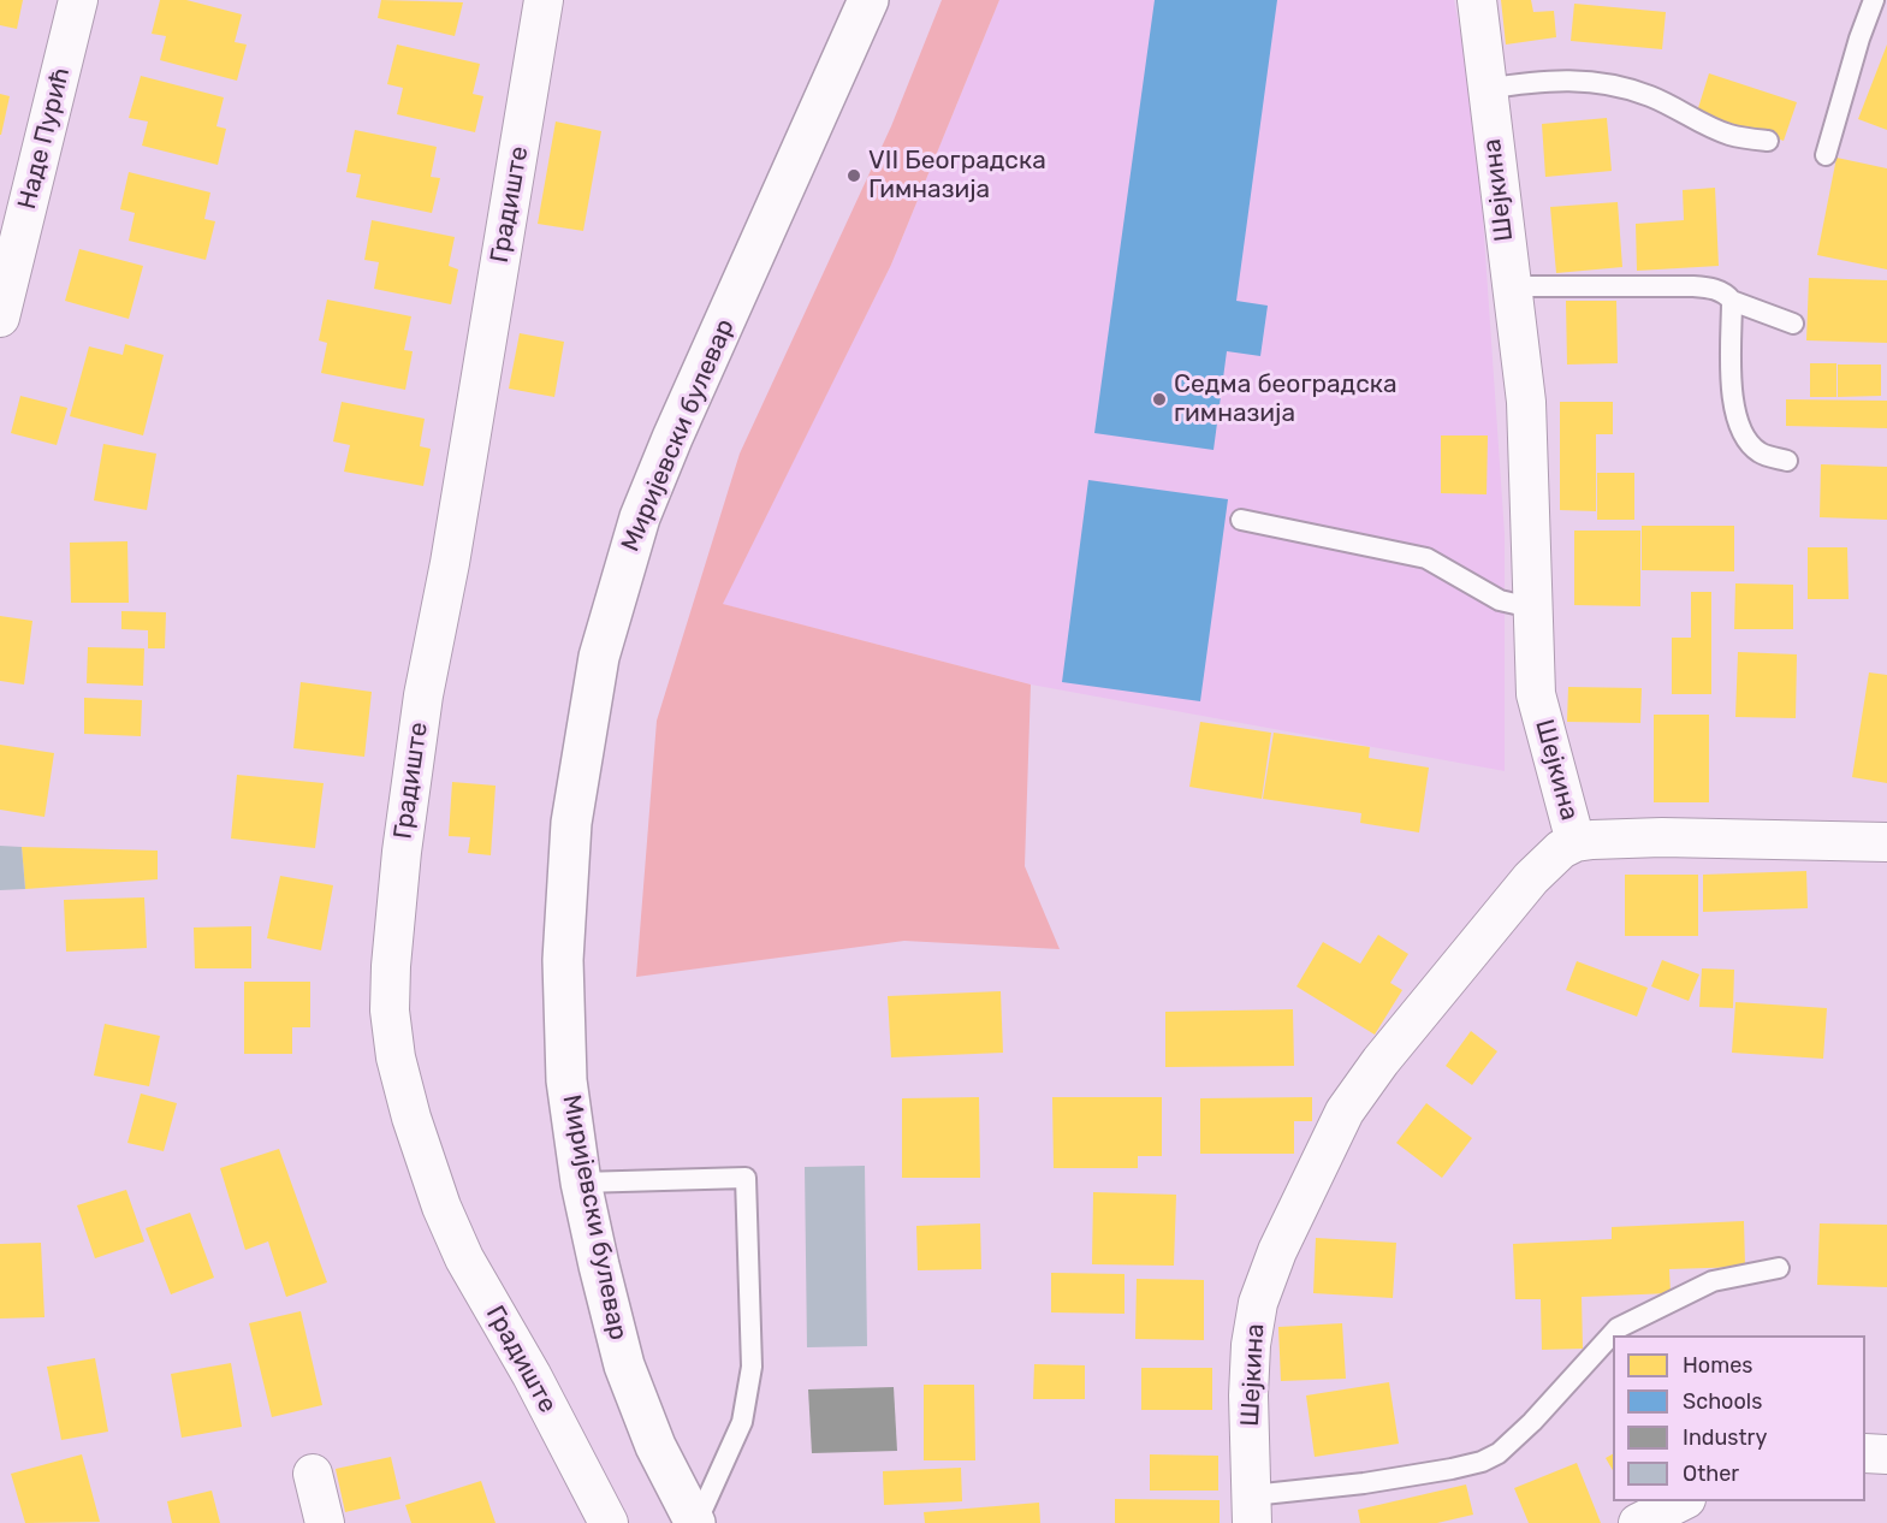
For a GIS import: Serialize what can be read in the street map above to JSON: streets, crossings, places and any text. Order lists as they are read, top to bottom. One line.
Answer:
{"streets":{"main road":["Миријевски булевар"],"street":["Наде Пурић","Шејкина","Градиште"]},"places":["VII Београдска Гимназија","Седма београдска гимназија"],"legend":["Homes","Schools","Industry","Other"]}
